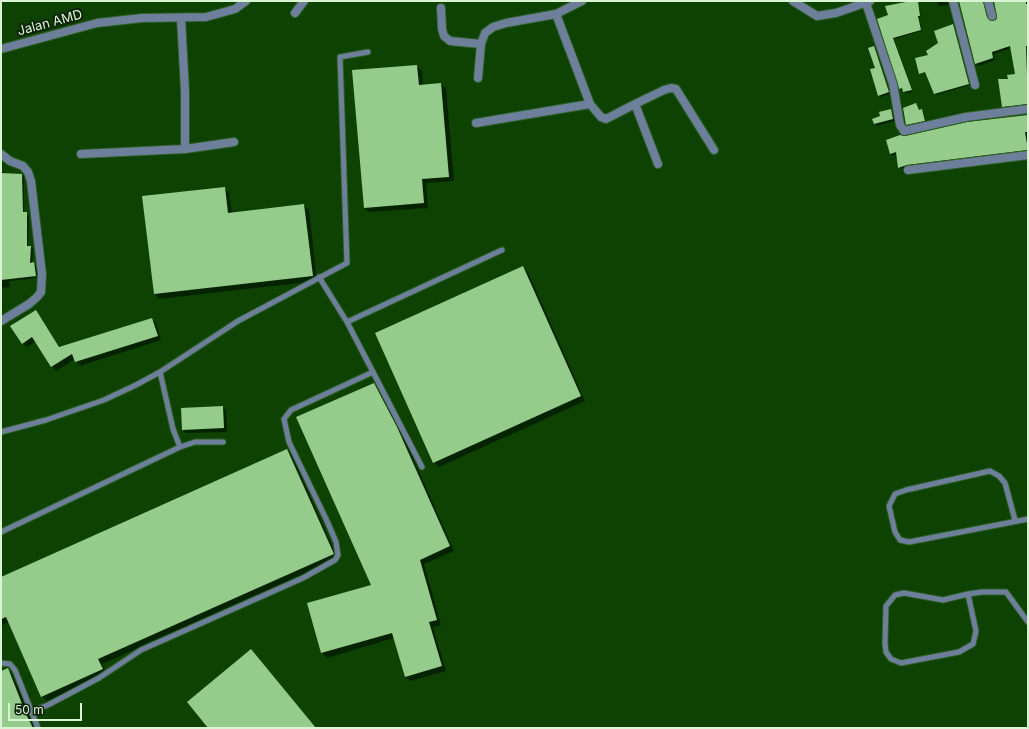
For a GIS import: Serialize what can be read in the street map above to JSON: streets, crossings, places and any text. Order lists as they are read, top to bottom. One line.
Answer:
{"streets":{"street":["Jalan AMD"]},"scale_bar":"50 m"}
